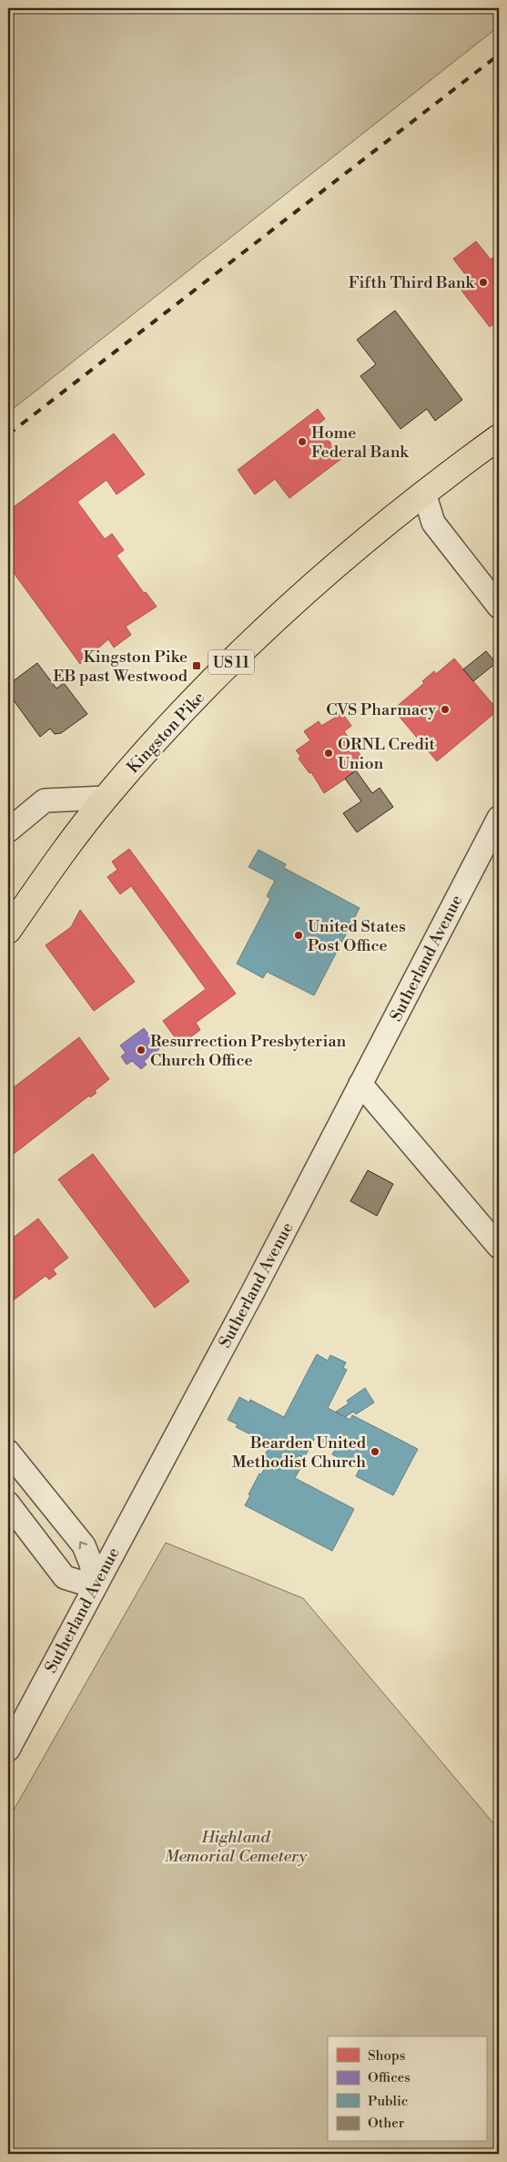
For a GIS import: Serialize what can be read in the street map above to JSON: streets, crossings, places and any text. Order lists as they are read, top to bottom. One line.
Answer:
{"streets":{"main road":["US 11","Kingston Pike"],"street":["Sutherland Avenue"]},"parks":["Highland Memorial Cemetery"],"places":{"other":["Fifth Third Bank","Home Federal Bank","CVS Pharmacy","ORNL Credit Union","United States Post Office","Resurrection Presbyterian Church Office","Bearden United Methodist Church"],"transit":["Kingston Pike EB past Westwood"]},"legend":["Shops","Offices","Public","Other"]}
